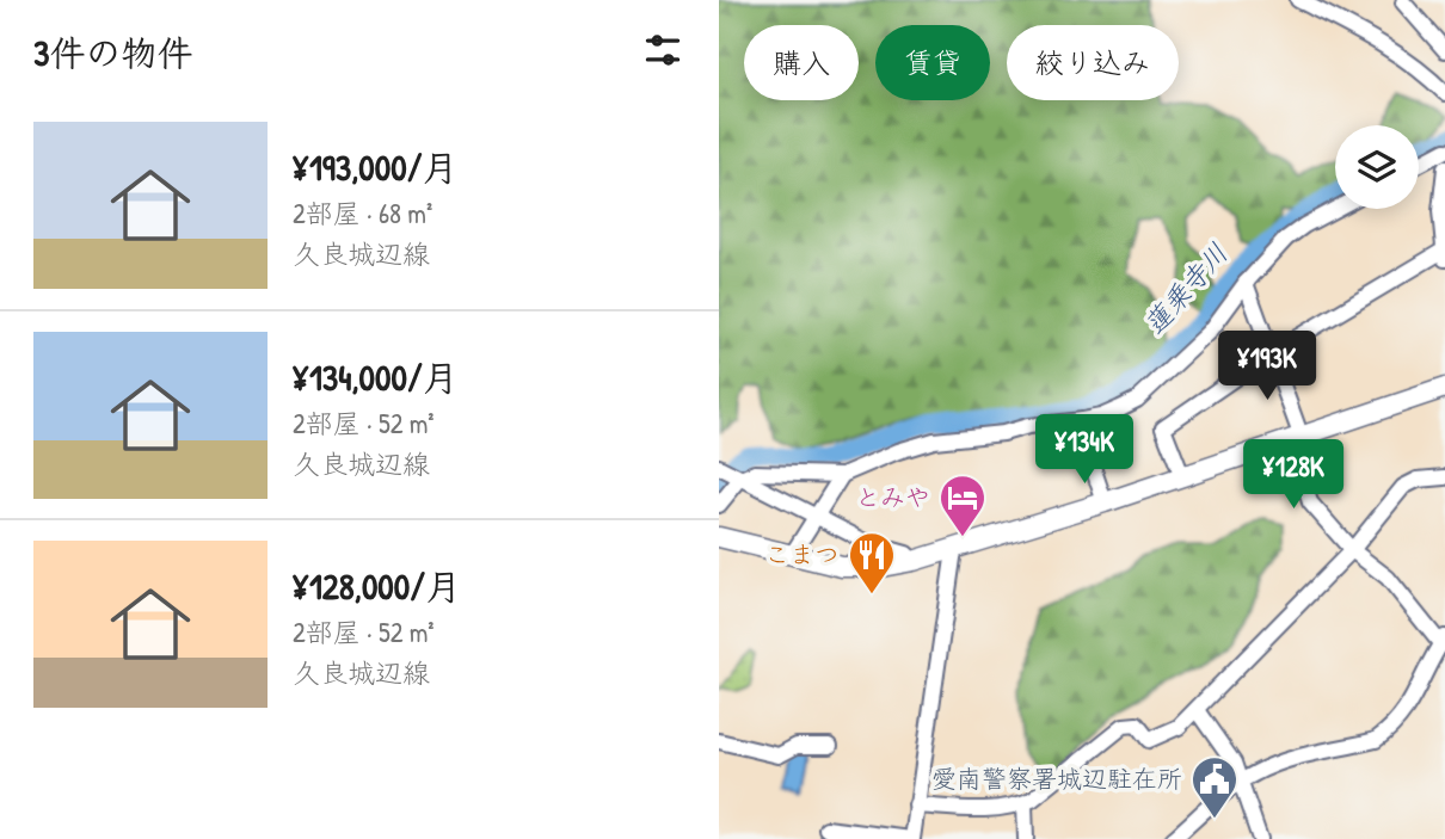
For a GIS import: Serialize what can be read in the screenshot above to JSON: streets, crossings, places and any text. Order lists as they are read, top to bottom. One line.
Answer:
{"water":["蓮乗寺川"],"places":{"hotel":["とみや"],"restaurant":["こまつ"],"public building":["愛南警察署城辺駐在所"]},"page":{"heading":"3件の物件","chip":["購入","賃貸","絞り込み"],"list":[{"name":"¥193,000/月","note":"2部屋 · 68 m² · 久良城辺線"},{"name":"¥134,000/月","note":"2部屋 · 52 m² · 久良城辺線"},{"name":"¥128,000/月","note":"2部屋 · 52 m² · 久良城辺線"}],"price":["¥193K","¥134K","¥128K"]}}
